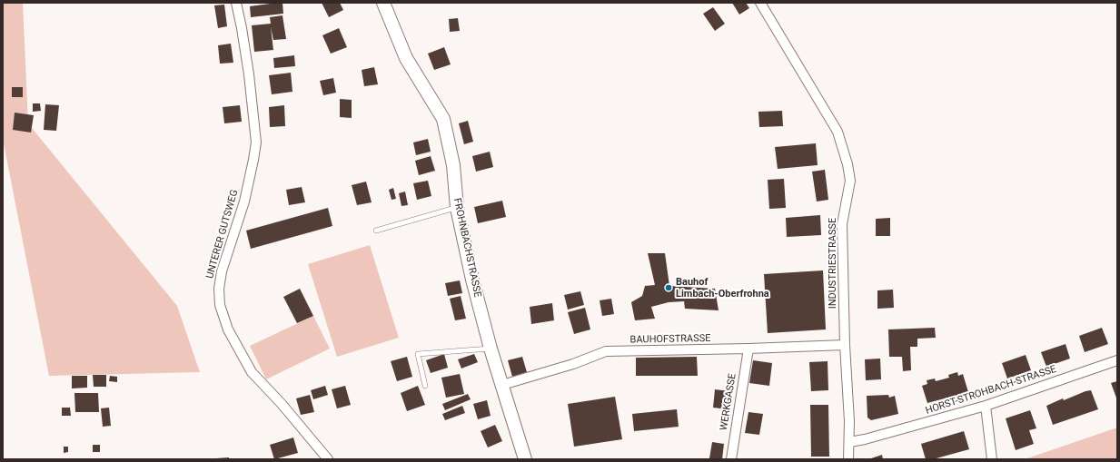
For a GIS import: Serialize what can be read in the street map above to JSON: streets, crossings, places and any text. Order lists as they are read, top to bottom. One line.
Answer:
{"streets":{"street":["UNTERER GUTSWEG","FROHNBACHSTRASSE","INDUSTRIESTRASSE","BAUHOFSTRASSE","HORST-STROHBACH-STRASSE","WERKGASSE"]},"crossings":[["FROHNBACHSTRASSE","BAUHOFSTRASSE"],["INDUSTRIESTRASSE","BAUHOFSTRASSE"],["INDUSTRIESTRASSE","HORST-STROHBACH-STRASSE"],["BAUHOFSTRASSE","WERKGASSE"]],"places":["Bauhof Limbach-Oberfrohna"]}
